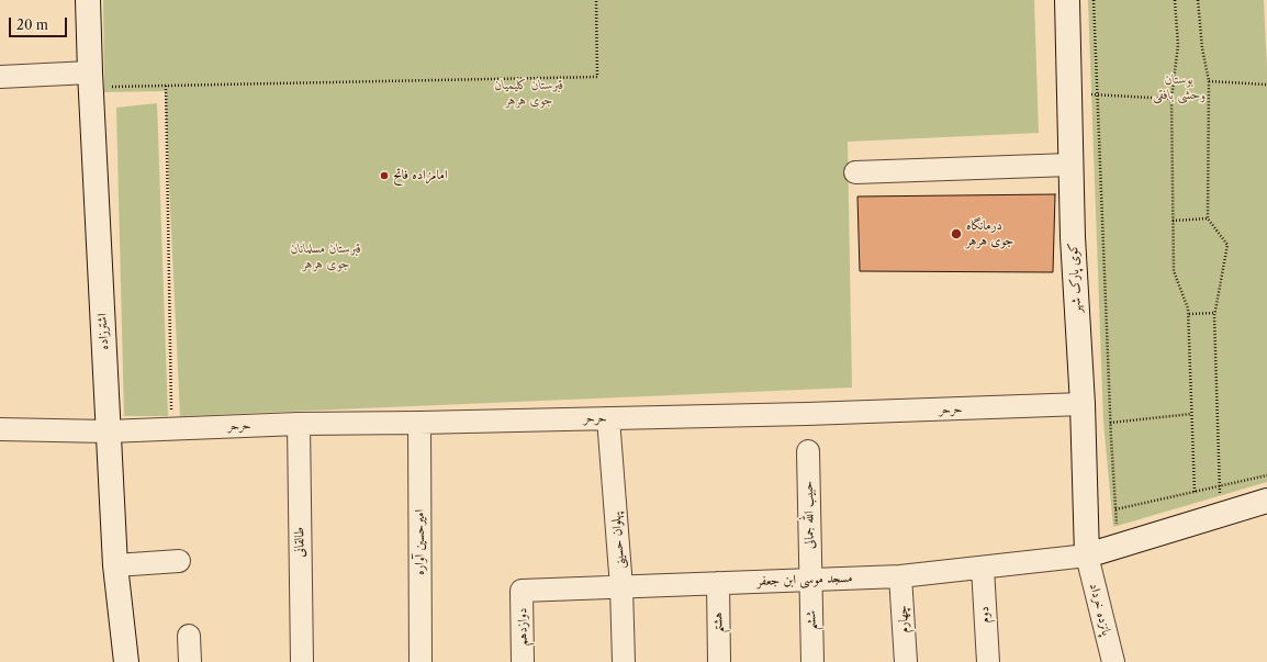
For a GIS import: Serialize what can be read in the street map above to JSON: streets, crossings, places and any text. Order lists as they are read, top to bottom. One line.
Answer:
{"streets":{"street":["کوی پارک شهر","اشترزاده","حرحر","حبیب الله جمالی","پهلوان حسینی","طالقانی","امیرحسین آواره","مسجد موسی ابن جعفر","پانزده خرداد","دوم","چهارم","ششم","هشتم","دوازدهم"]},"crossings":[["کوی پارک شهر","حرحر"],["کوی پارک شهر","مسجد موسی ابن جعفر"],["کوی پارک شهر","پانزده خرداد"],["اشترزاده","حرحر"],["حرحر","پهلوان حسینی"],["حرحر","طالقانی"],["حرحر","امیرحسین آواره"],["حبیب الله جمالی","مسجد موسی ابن جعفر"],["حبیب الله جمالی","ششم"],["پهلوان حسینی","مسجد موسی ابن جعفر"],["مسجد موسی ابن جعفر","پانزده خرداد"],["مسجد موسی ابن جعفر","دوم"],["مسجد موسی ابن جعفر","چهارم"],["مسجد موسی ابن جعفر","ششم"],["مسجد موسی ابن جعفر","هشتم"],["مسجد موسی ابن جعفر","دوازدهم"]],"parks":["بوستان وحشی بافقی","قبرستان کلیمیان جوی هرهر","قبرستان مسلمانان جوی هرهر"],"places":["امامزاده فاتح","درمانگاه جوی هرهر"],"scale_bar":"20 m"}
